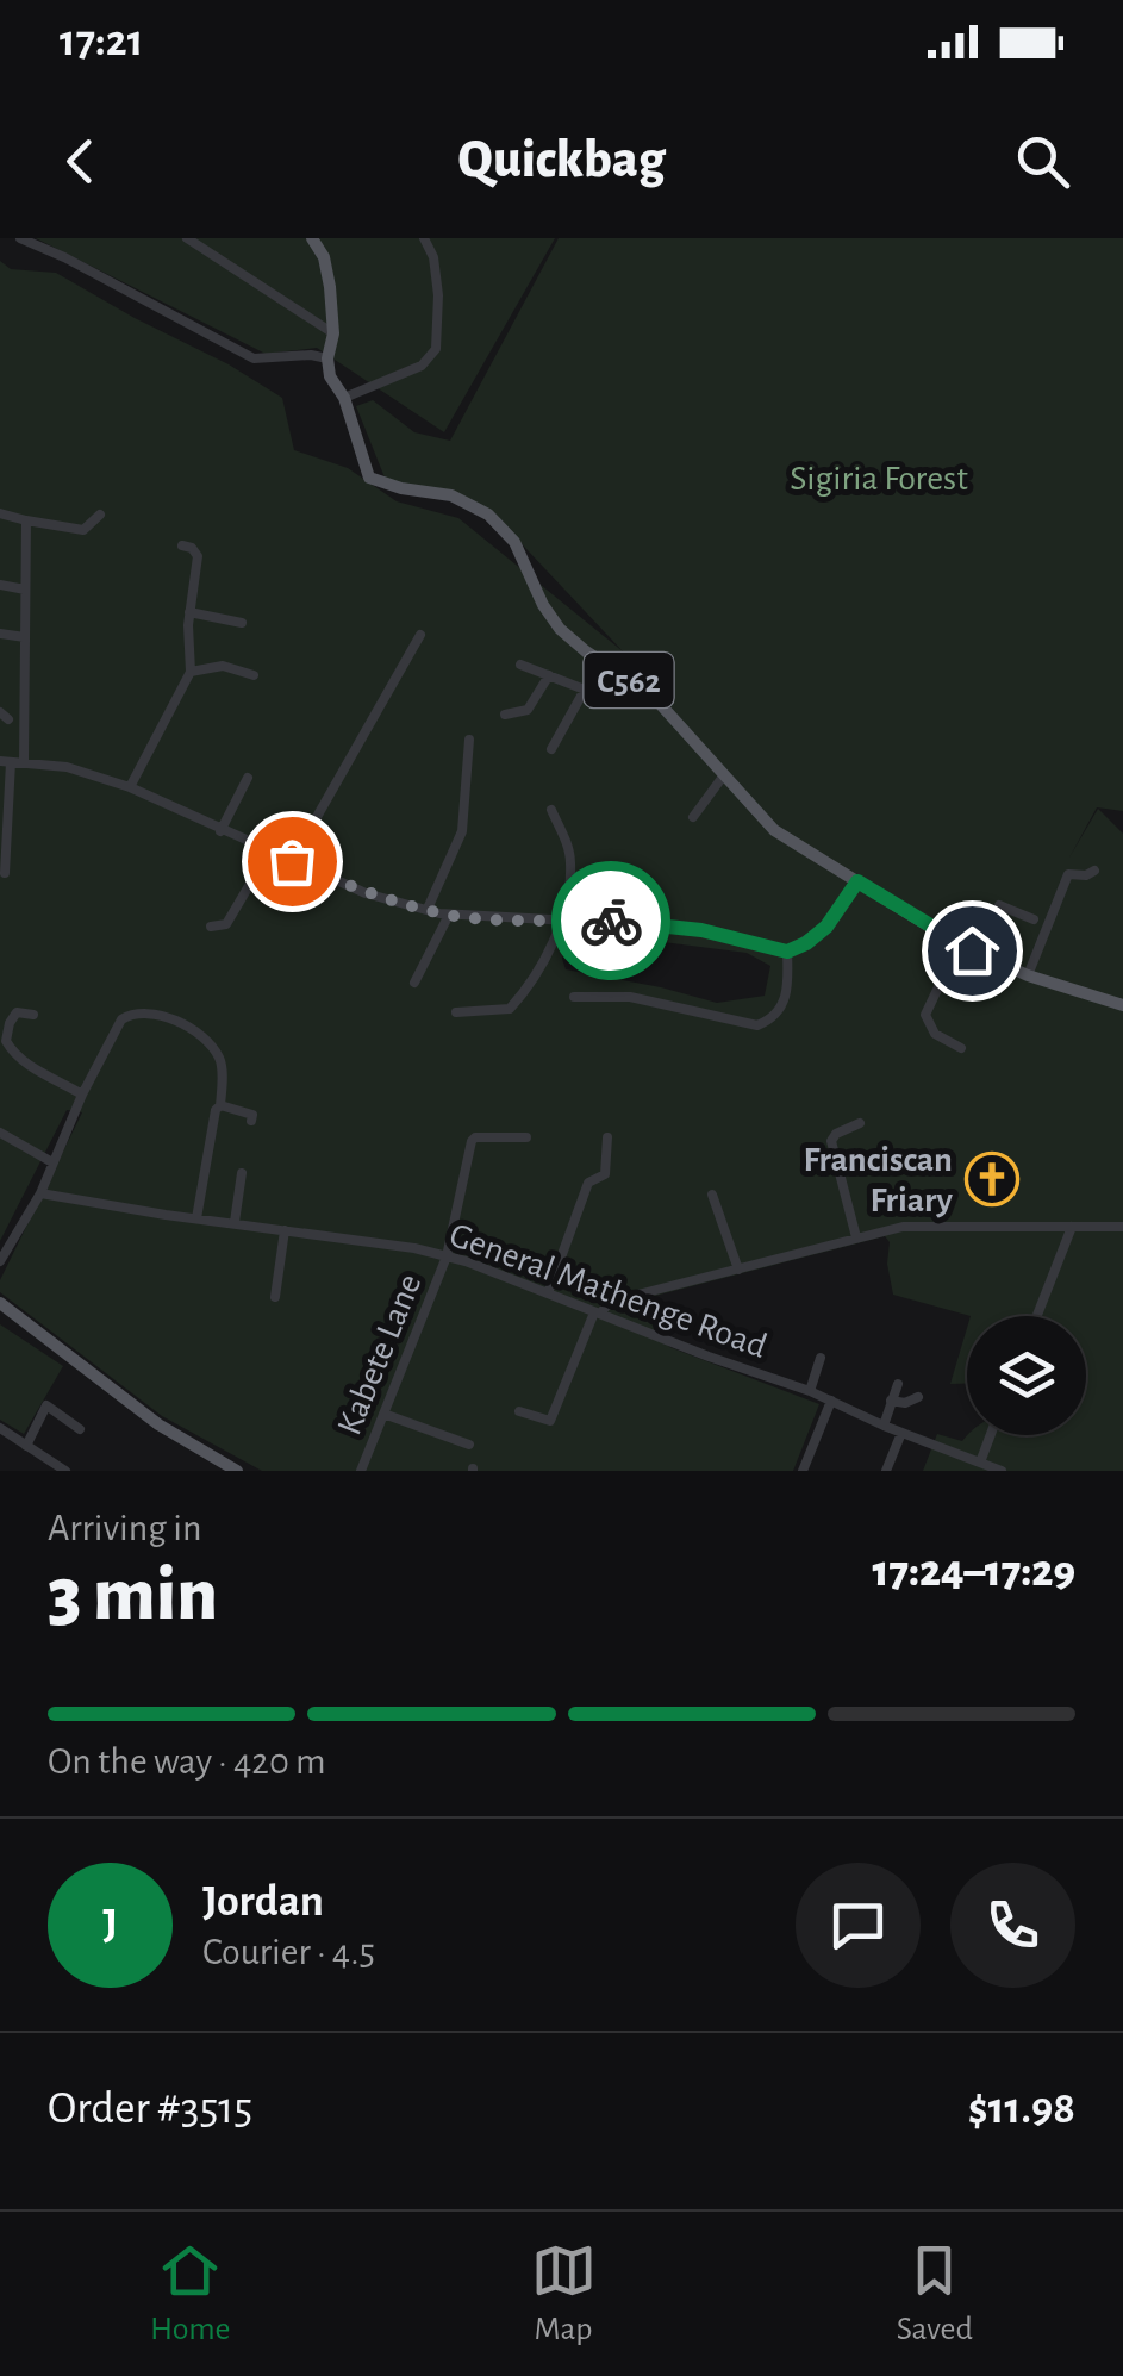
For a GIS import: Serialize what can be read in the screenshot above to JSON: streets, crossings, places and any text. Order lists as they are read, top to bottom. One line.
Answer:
{"streets":{"main road":["C562"],"street":["General Mathenge Road","Kabete Lane"]},"crossings":[["General Mathenge Road","Kabete Lane"]],"parks":["Sigiria Forest"],"places":{"church":["Franciscan Friary"]},"page":{"status":"17:21","header":"Quickbag","heading":["3 min","Arriving in","17:24–17:29"],"panel":["Jordan","Courier · 4.5","Order #3515","$11.98"],"bar":"On the way · 420 m","round":"J","tabs":["Home","Map","Saved"]}}
